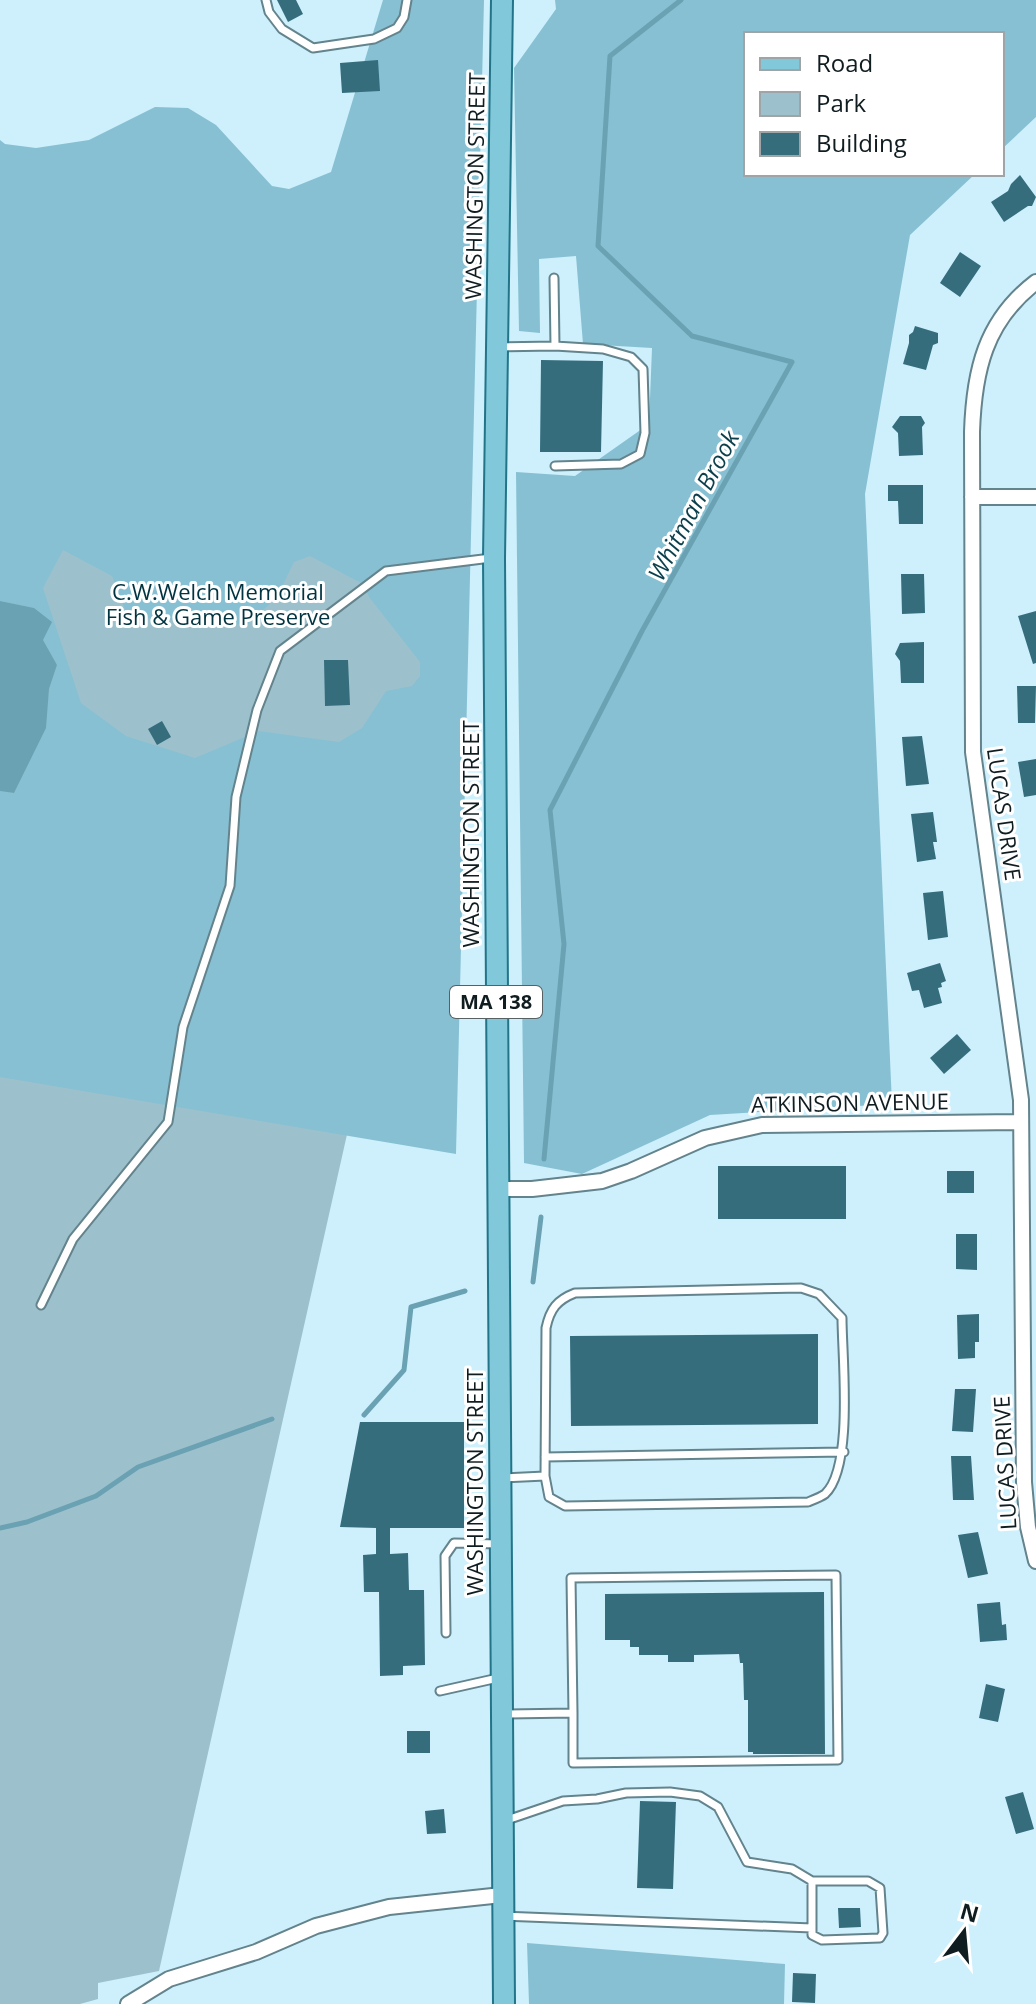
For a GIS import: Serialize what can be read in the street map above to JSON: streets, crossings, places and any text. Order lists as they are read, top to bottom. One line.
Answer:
{"streets":{"main road":["WASHINGTON STREET","MA 138"],"street":["LUCAS DRIVE","ATKINSON AVENUE"]},"crossings":[["WASHINGTON STREET","ATKINSON AVENUE"],["LUCAS DRIVE","ATKINSON AVENUE"]],"water":["Whitman Brook"],"parks":["C.W.Welch Memorial Fish & Game Preserve"],"legend":["Road","Park","Building"],"north":"top"}
